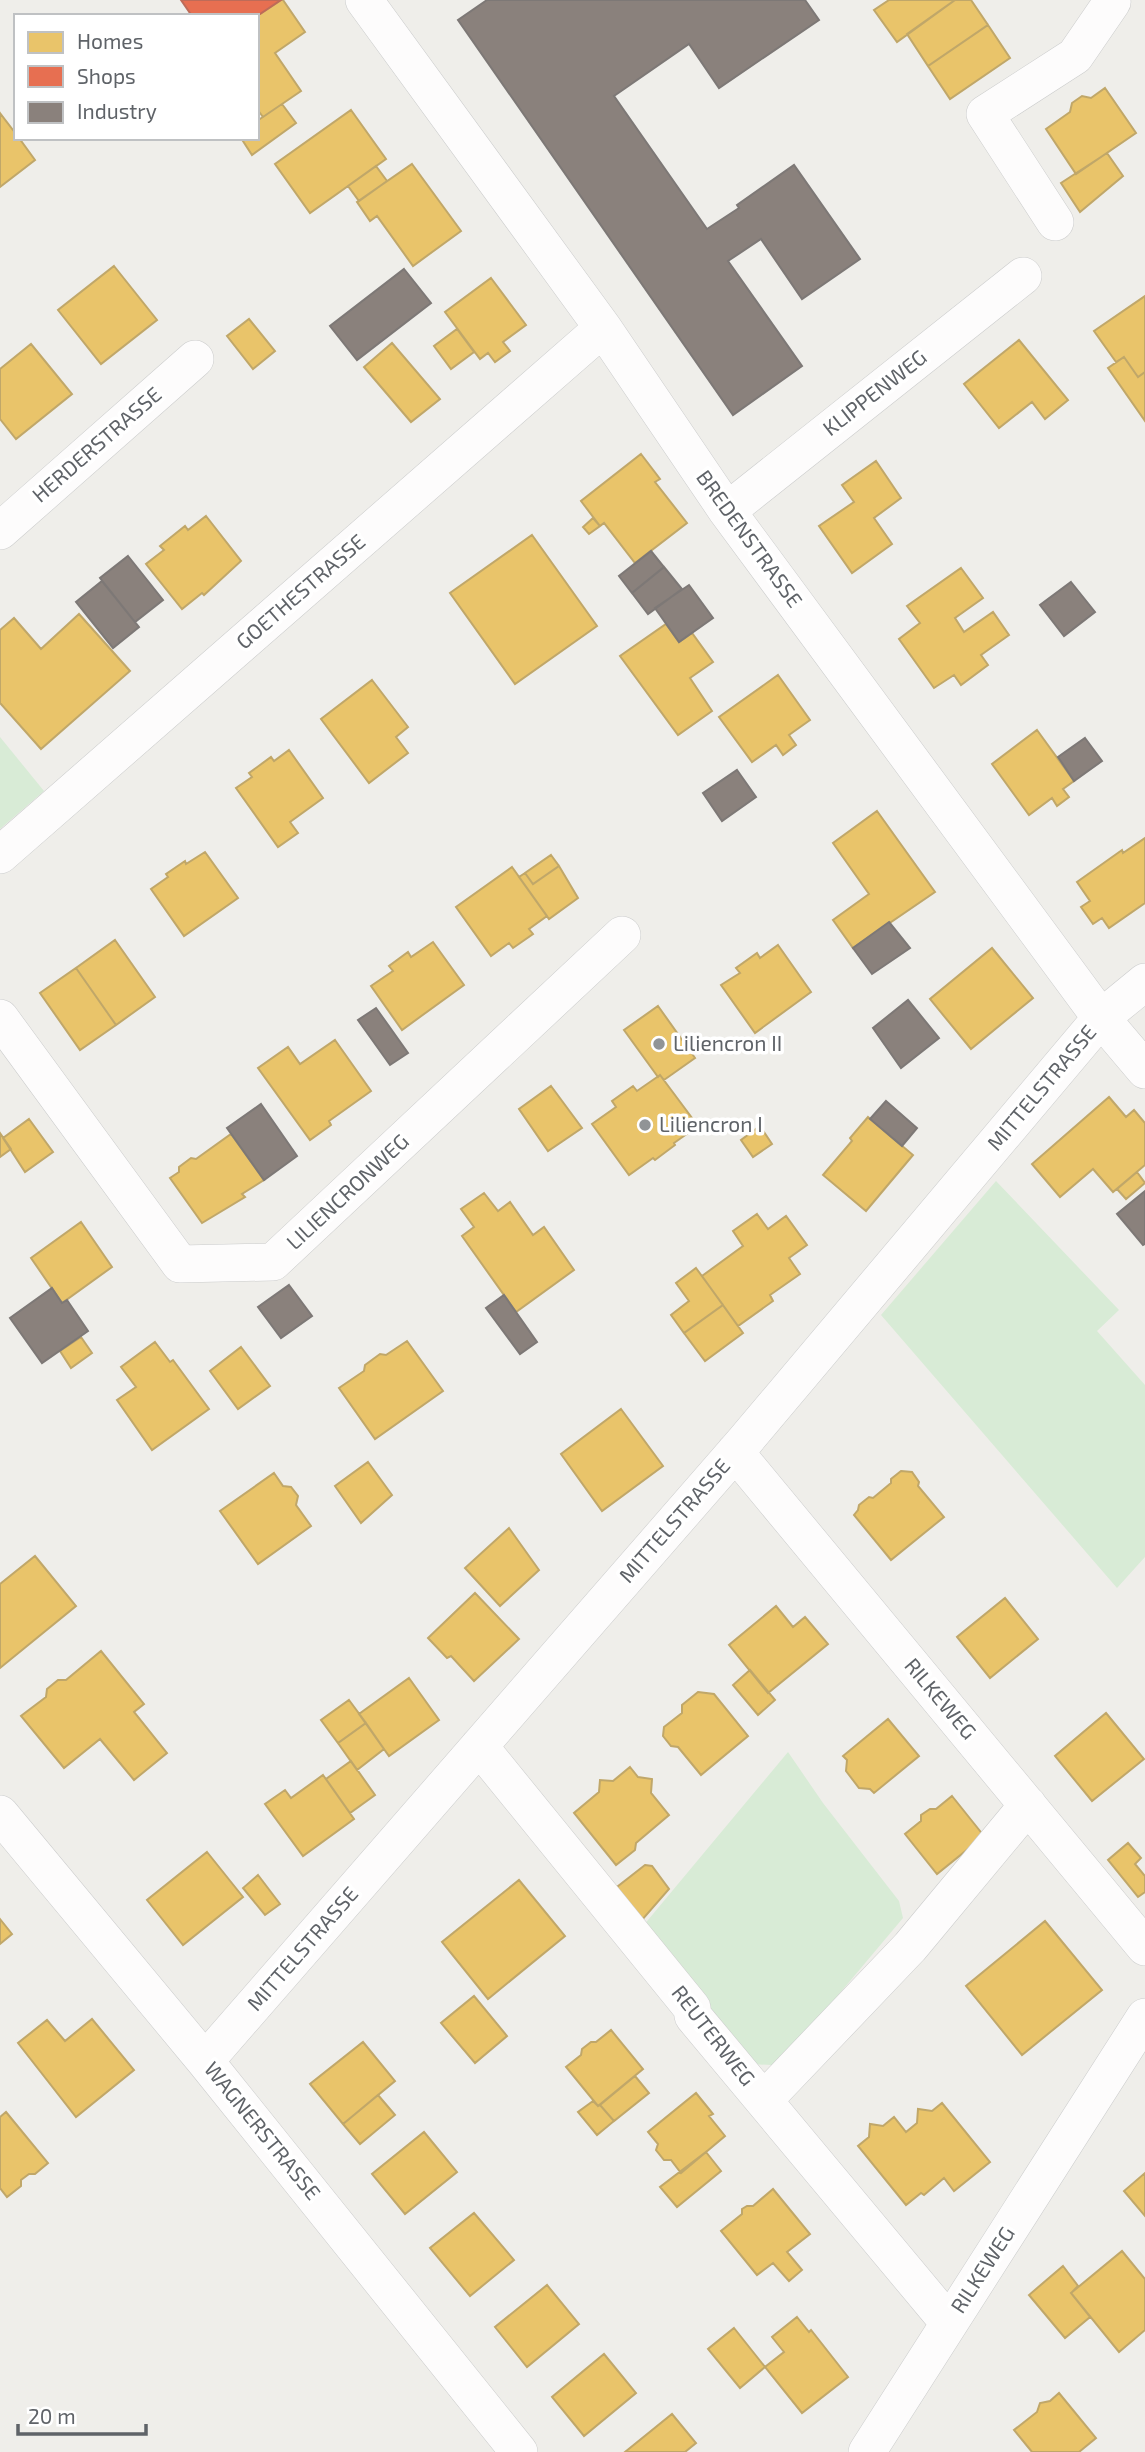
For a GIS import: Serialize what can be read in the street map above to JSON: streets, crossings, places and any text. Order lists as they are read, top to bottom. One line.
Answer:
{"streets":{"street":["KLIPPENWEG","HERDERSTRASSE","BREDENSTRASSE","GOETHESTRASSE","MITTELSTRASSE","LILIENCRONWEG","RILKEWEG","REUTERWEG","WAGNERSTRASSE"]},"crossings":[["KLIPPENWEG","BREDENSTRASSE"],["BREDENSTRASSE","GOETHESTRASSE"],["BREDENSTRASSE","MITTELSTRASSE"],["MITTELSTRASSE","RILKEWEG"],["MITTELSTRASSE","REUTERWEG"],["MITTELSTRASSE","WAGNERSTRASSE"],["RILKEWEG","REUTERWEG"]],"places":["Liliencron II","Liliencron I"],"legend":["Homes","Shops","Industry"],"scale_bar":"20 m"}
